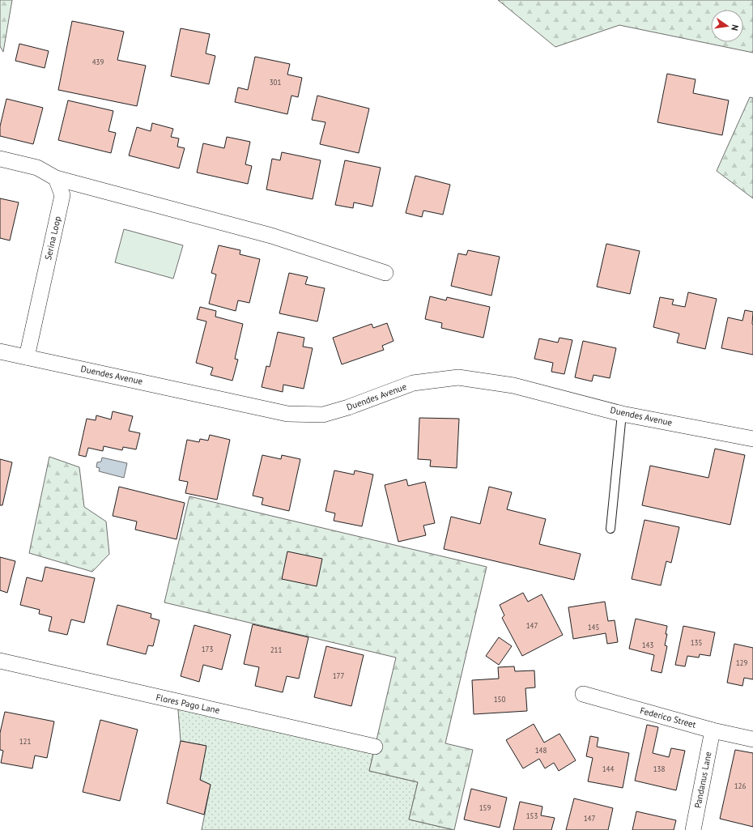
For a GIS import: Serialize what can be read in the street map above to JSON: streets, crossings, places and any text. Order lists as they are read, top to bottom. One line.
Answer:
{"streets":{"street":["Serina Loop","Duendes Avenue","Flores Pago Lane","Federico Street","Pandanus Lane"]},"crossings":[["Serina Loop","Duendes Avenue"],["Federico Street","Pandanus Lane"]],"house_numbers":["439","301","147","145","135","143","173","211","129","177","150","121","148","144","138","126","159","153","147"],"north":"right"}
